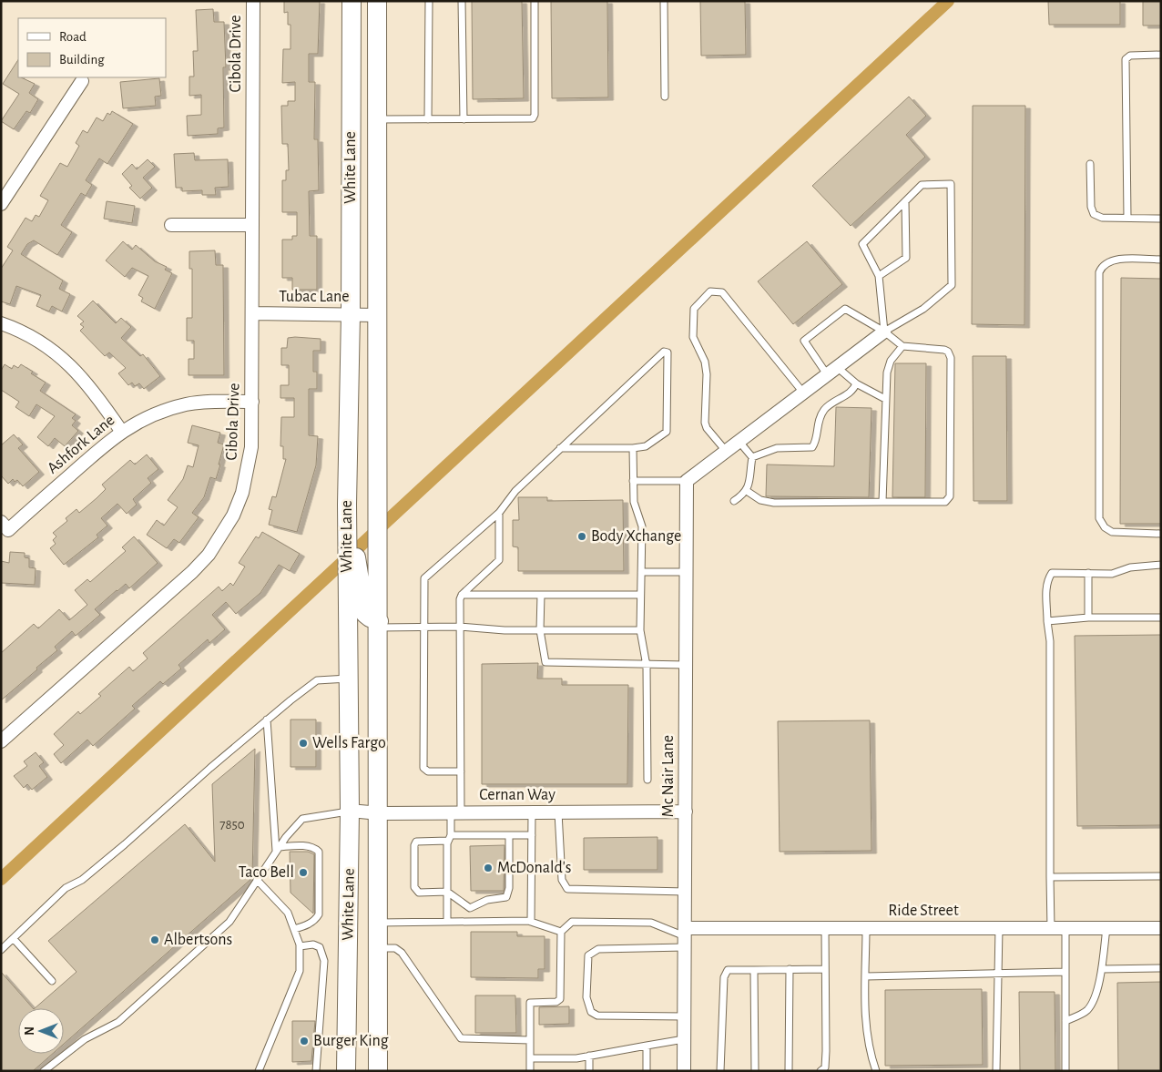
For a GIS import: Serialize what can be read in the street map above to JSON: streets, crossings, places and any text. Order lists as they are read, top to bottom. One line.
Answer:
{"streets":{"main road":["White Lane"],"street":["Cibola Drive","Tubac Lane","Ashfork Lane","Mc Nair Lane","Cernan Way","Ride Street"]},"crossings":[["Cibola Drive","Tubac Lane"],["Cibola Drive","Ashfork Lane"],["White Lane","Tubac Lane"],["White Lane","Cernan Way"],["Mc Nair Lane","Cernan Way"],["Mc Nair Lane","Ride Street"]],"places":["Body Xchange","Wells Fargo","McDonald's","Taco Bell","Albertsons","Burger King"],"house_numbers":["7850"],"legend":["Road","Building"],"north":"left"}
